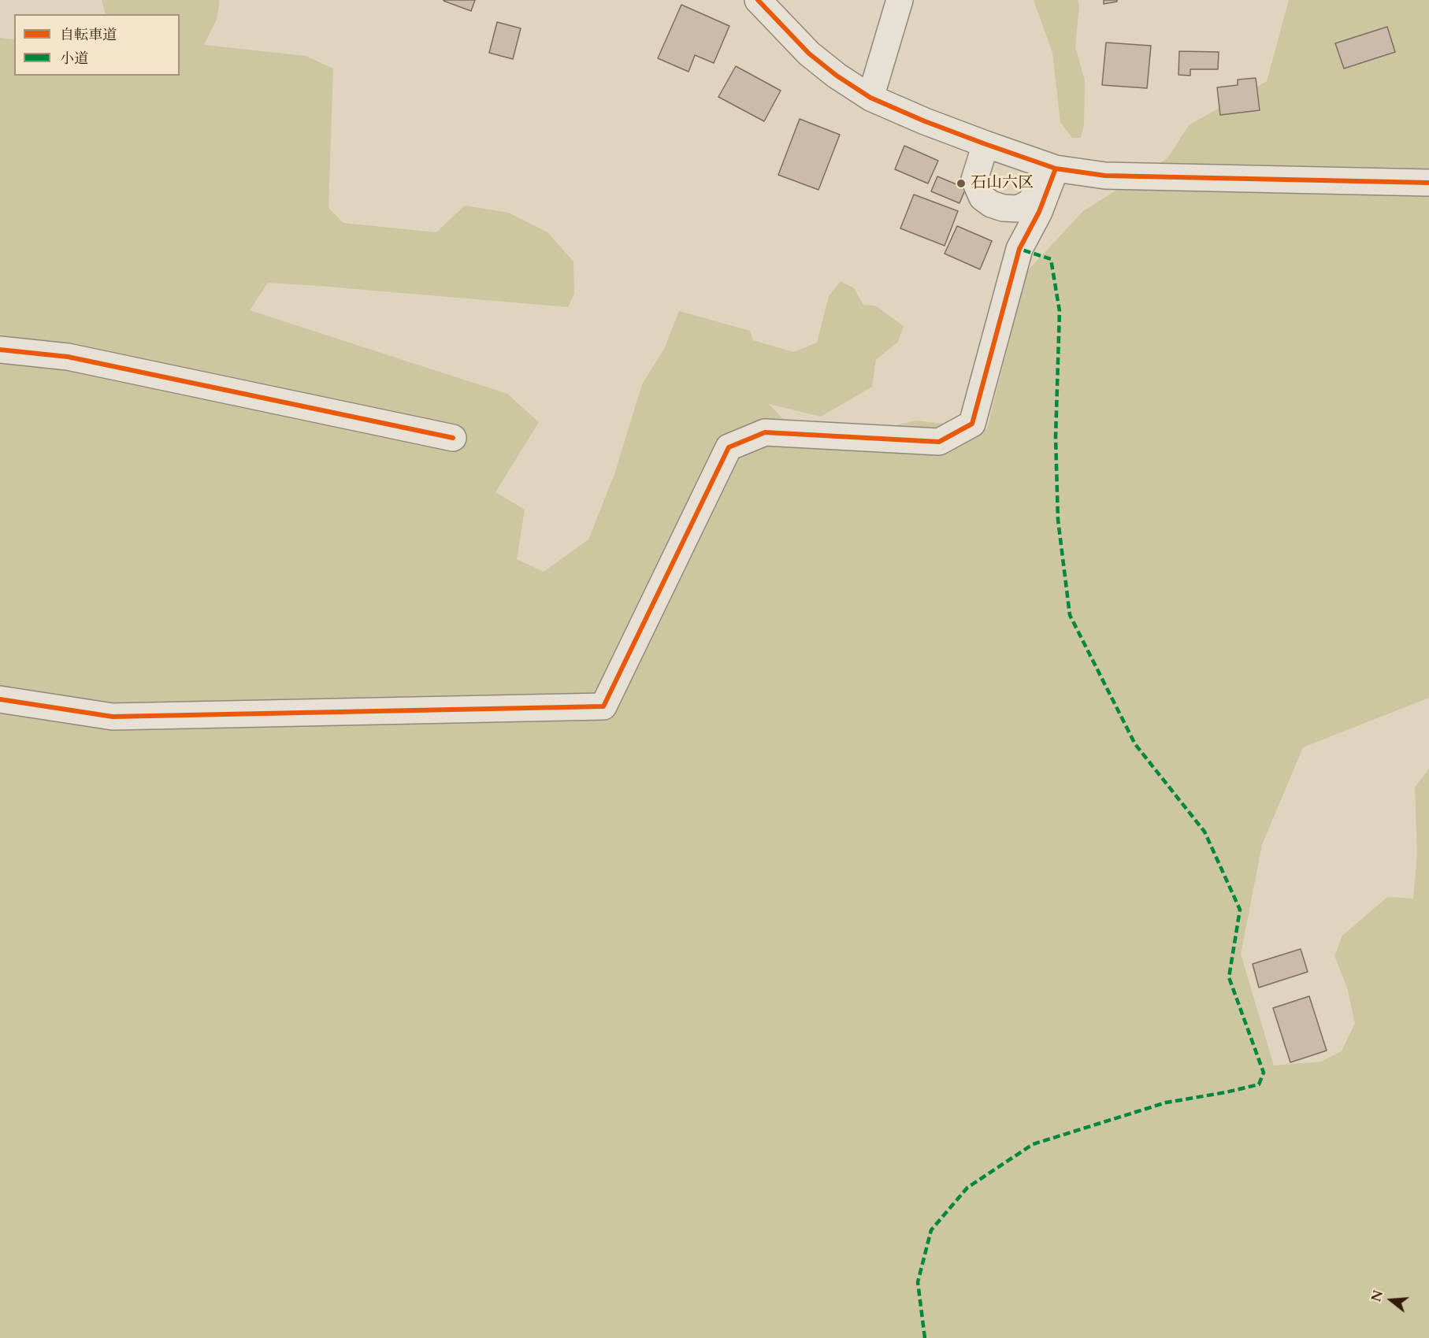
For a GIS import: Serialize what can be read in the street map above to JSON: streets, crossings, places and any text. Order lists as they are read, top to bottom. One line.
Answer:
{"places":["石山六区"],"legend":["自転車道","小道"],"north":"left"}
